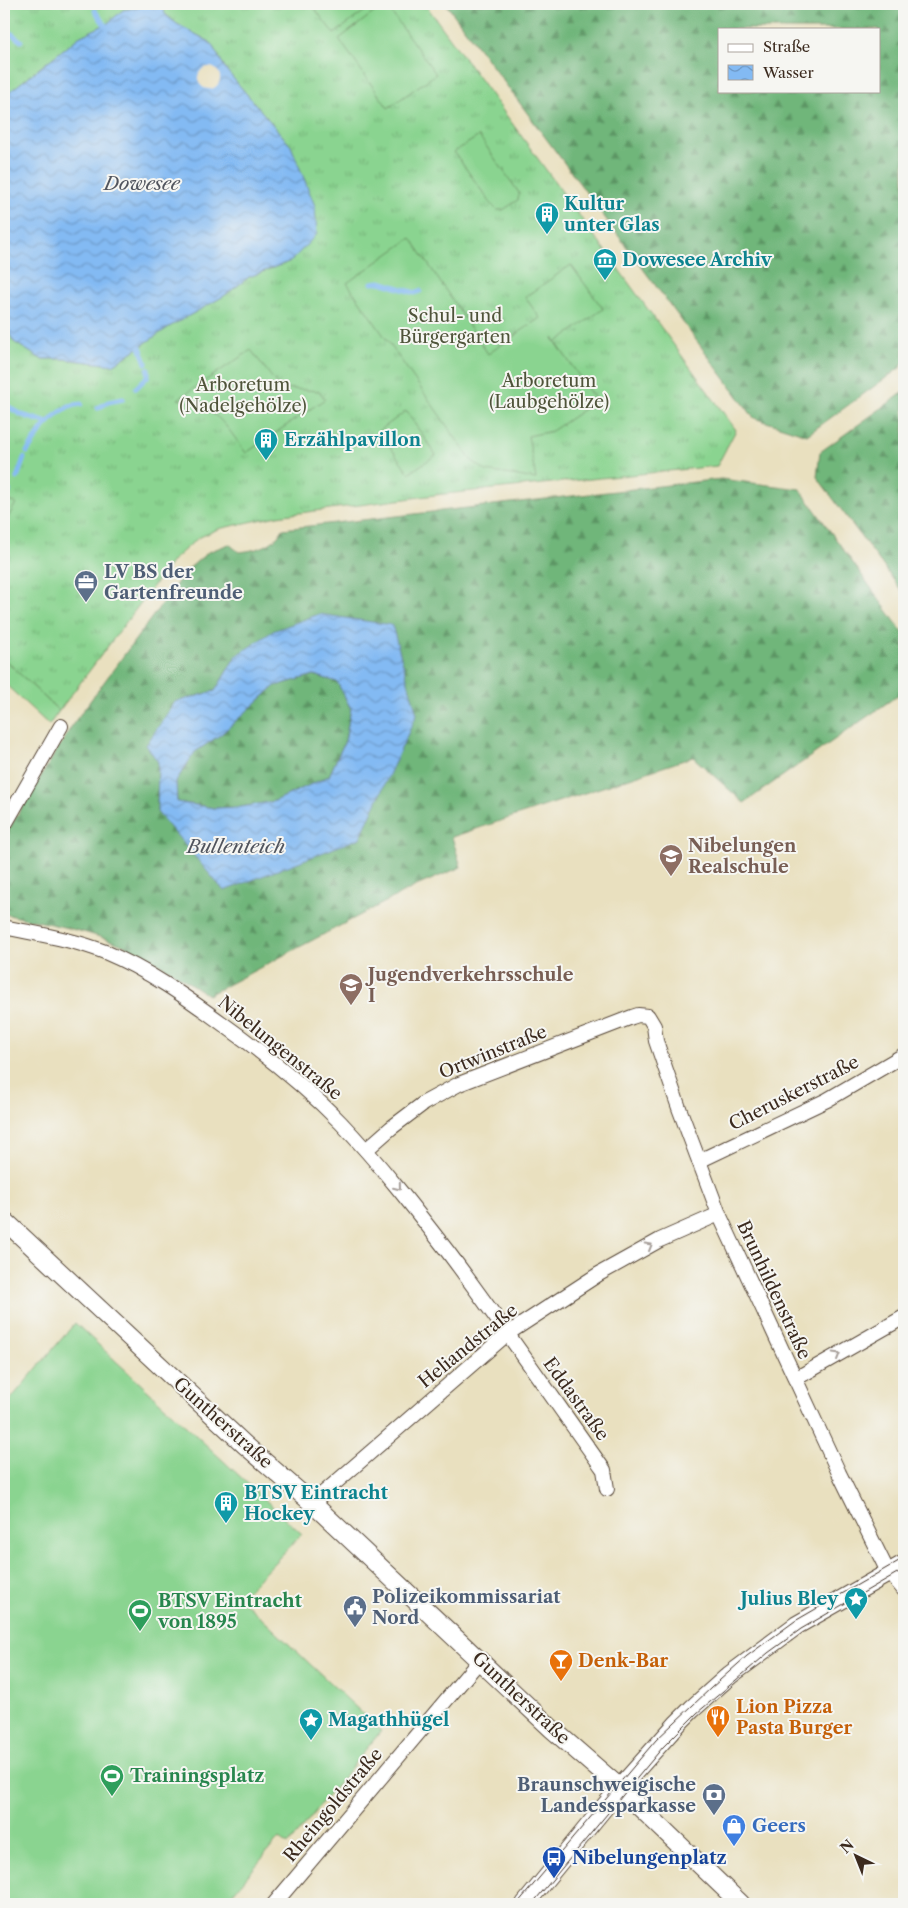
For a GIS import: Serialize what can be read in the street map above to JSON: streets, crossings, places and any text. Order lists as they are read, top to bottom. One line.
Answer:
{"streets":{"street":["Nibelungenstraße","Ortwinstraße","Cheruskerstraße","Brunhildenstraße","Heliandstraße","Eddastraße","Guntherstraße","Rheingoldstraße"]},"crossings":[["Nibelungenstraße","Ortwinstraße"],["Nibelungenstraße","Heliandstraße"],["Nibelungenstraße","Eddastraße"],["Ortwinstraße","Brunhildenstraße"],["Cheruskerstraße","Brunhildenstraße"],["Brunhildenstraße","Heliandstraße"],["Heliandstraße","Eddastraße"],["Heliandstraße","Guntherstraße"],["Guntherstraße","Rheingoldstraße"]],"one_way":["Heliandstraße"],"water":["Dowesee","Bullenteich"],"parks":["Schul- und Bürgergarten","Arboretum (Laubgehölze)","Arboretum (Nadelgehölze)"],"places":{"building":["Kultur unter Glas","Erzählpavillon","BTSV Eintracht Hockey"],"museum":["Dowesee Archiv"],"office":["LV BS der Gartenfreunde"],"school or university":["Nibelungen Realschule","Jugendverkehrsschule I"],"place":["Julius Bley","Magathhügel"],"public building":["Polizeikommissariat Nord"],"sports":["BTSV Eintracht von 1895","Trainingsplatz"],"bar":["Denk-Bar"],"restaurant":["Lion Pizza Pasta Burger"],"bank":["Braunschweigische Landessparkasse"],"shop":["Geers"],"bus stop":["Nibelungenplatz"]},"legend":["Straße","Wasser"],"north":"top left"}
